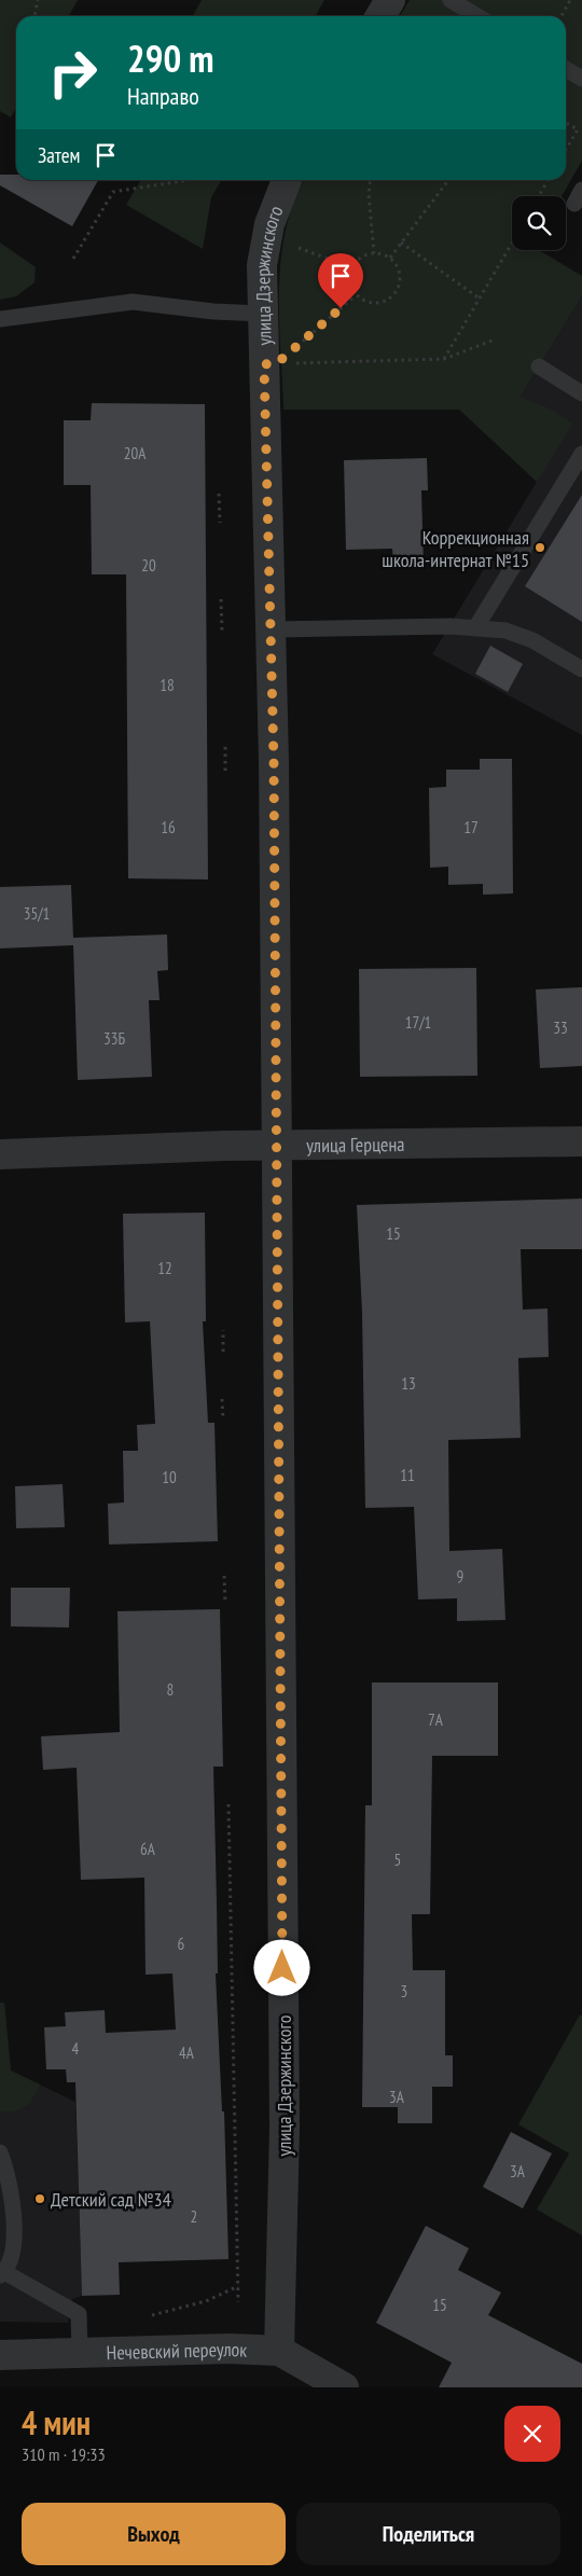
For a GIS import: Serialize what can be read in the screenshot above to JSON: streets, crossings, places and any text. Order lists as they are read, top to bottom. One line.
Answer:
{"streets":{"street":["улица Дзержинского","улица Герцена","Нечевский переулок"]},"crossings":[["улица Дзержинского","улица Герцена"],["улица Дзержинского","Нечевский переулок"]],"places":["Коррекционная школа-интернат №15","Детский сад №34"],"house_numbers":["20А","20","18","16","17","35/1","17/1","33","33Б","15","12","13","11","10","9","8","7А","6А","5","6","3","4","4А","3А","3А","2","15"],"page":{"turn":["290 m","Направо"],"then":"Затем","heading":["4 мин","310 m · 19:33"],"buttons":["Выход","Поделиться"]}}
